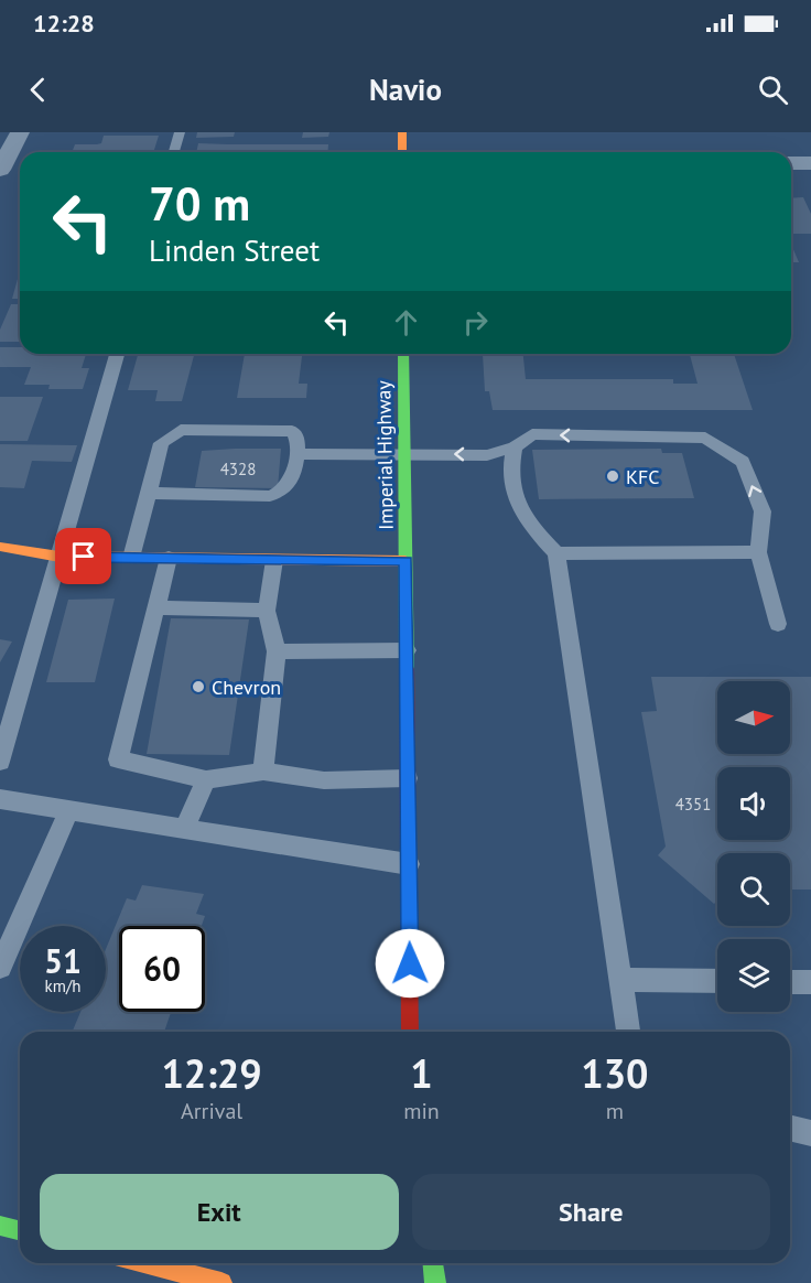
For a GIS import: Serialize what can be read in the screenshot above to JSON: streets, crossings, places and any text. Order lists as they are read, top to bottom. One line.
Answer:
{"streets":{"main road":["Imperial Highway"]},"places":["KFC","Chevron"],"house_numbers":["4328","4351"],"north":"right","page":{"status":"12:28","header":"Navio","turn":["70 m","Linden Street"],"speed":"51 km/h","limit":"60","eta":["12:29","Arrival","1","min","130","m"],"buttons":["Exit","Share"]}}
